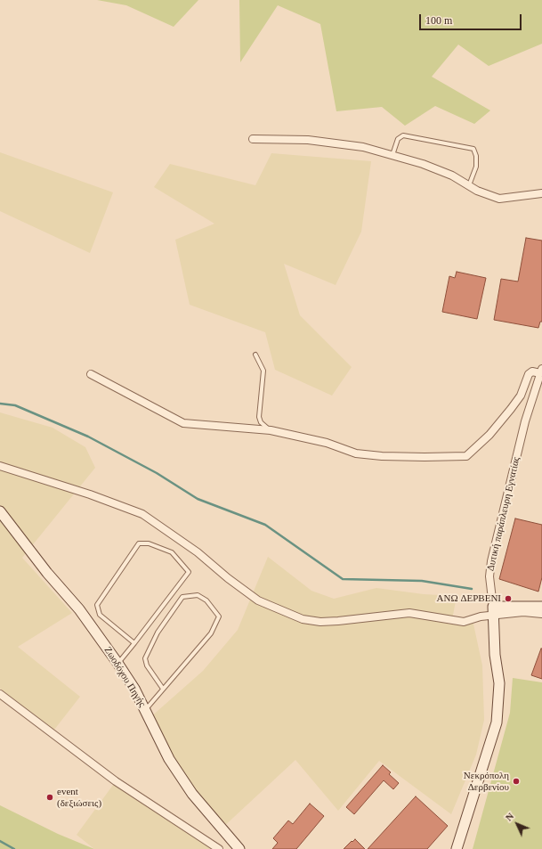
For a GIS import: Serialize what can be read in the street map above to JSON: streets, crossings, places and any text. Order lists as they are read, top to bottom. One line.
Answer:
{"streets":{"street":["Δυτική παράπλευρη Εγνατίας","Ζωοδόχου Πηγής"]},"places":["ΑΝΩ ΔΕΡΒΕΝΙ","Νεκρόπολη Δερβενίου","event (δεξιώσεις)"],"scale_bar":"100 m","north":"top left"}
